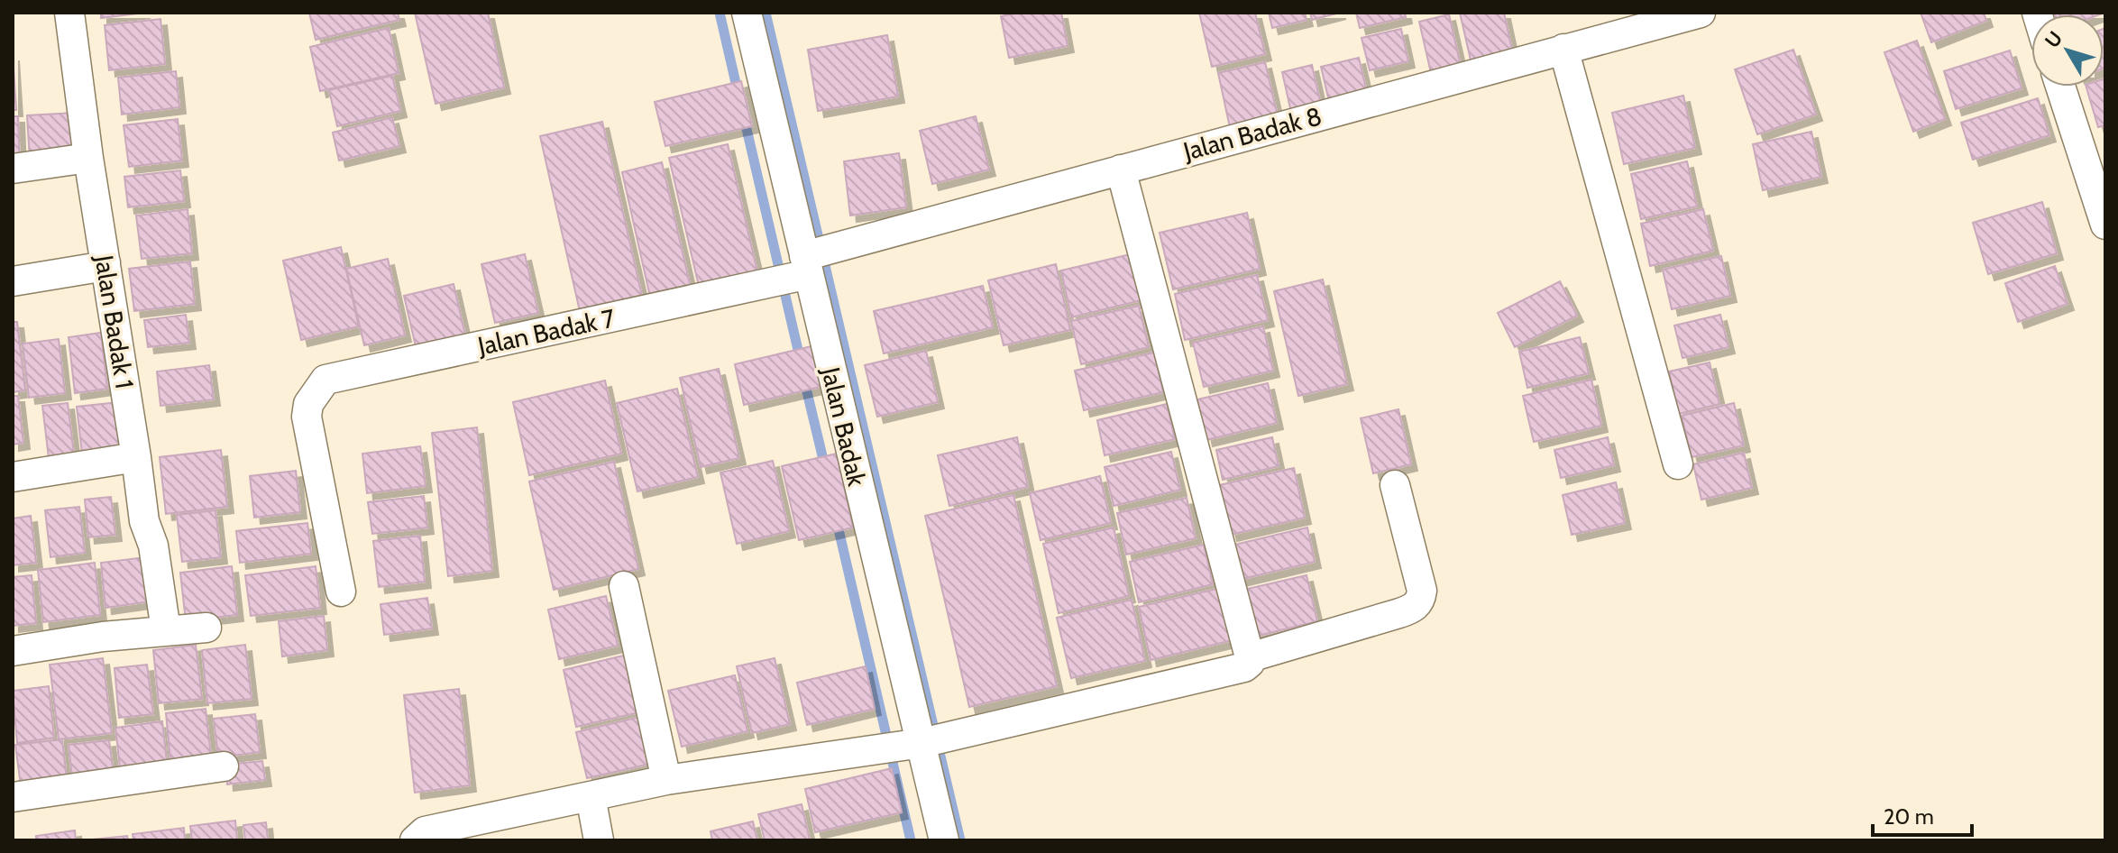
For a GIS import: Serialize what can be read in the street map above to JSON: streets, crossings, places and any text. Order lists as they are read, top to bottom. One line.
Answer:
{"streets":{"street":["Jalan Badak 8","Jalan Badak 1","Jalan Badak 7","Jalan Badak"]},"crossings":[["Jalan Badak 8","Jalan Badak 7"],["Jalan Badak 8","Jalan Badak"],["Jalan Badak 7","Jalan Badak"]],"scale_bar":"20 m","north":"top left"}
